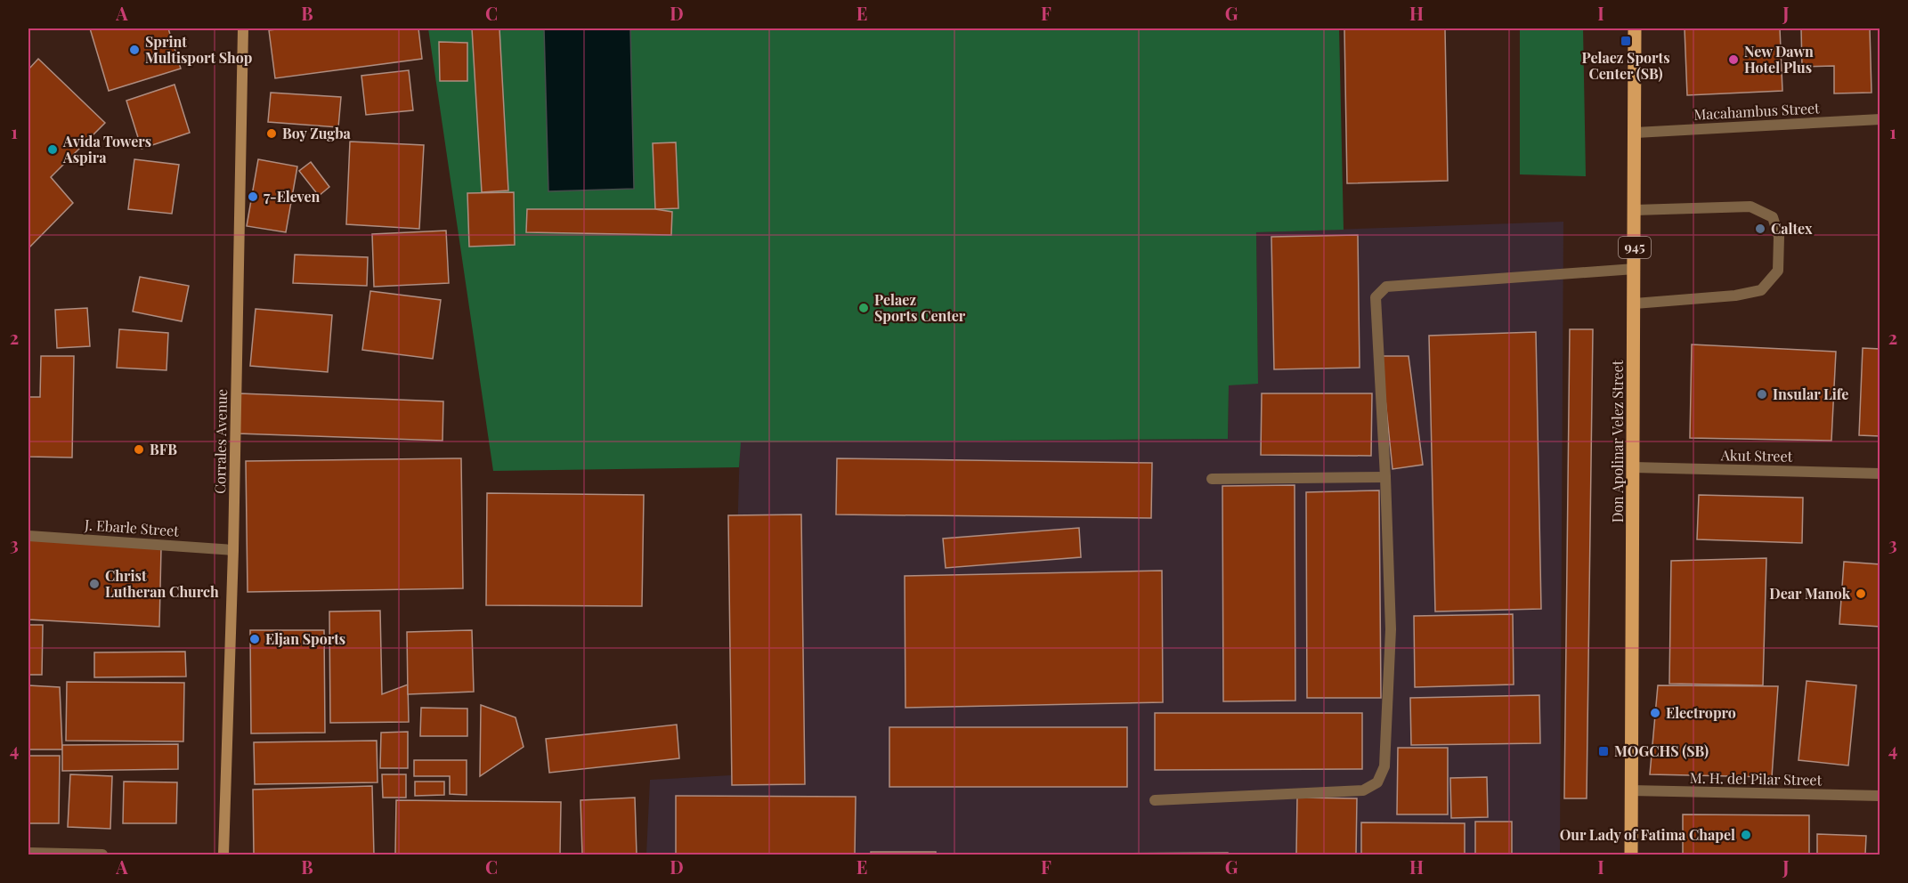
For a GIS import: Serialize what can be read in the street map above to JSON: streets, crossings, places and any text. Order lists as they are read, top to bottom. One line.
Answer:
{"streets":{"main road":["945","Corrales Avenue","Don Apolinar Velez Street"],"street":["Macahambus Street","Akut Street","J. Ebarle Street","M. H. del Pilar Street"]},"crossings":[["Macahambus Street","Don Apolinar Velez Street"],["Corrales Avenue","J. Ebarle Street"],["Don Apolinar Velez Street","Akut Street"],["Don Apolinar Velez Street","M. H. del Pilar Street"]],"places":{"transit":["Pelaez Sports Center (SB)","MOGCHS (SB)"],"other":["Sprint Multisport Shop","New Dawn Hotel Plus","Boy Zugba","Avida Towers Aspira","7-Eleven","Caltex","Pelaez Sports Center","Insular Life","BFB","Christ Lutheran Church","Dear Manok","Eljan Sports","Electropro","Our Lady of Fatima Chapel"]},"grid":{"columns":["A","B","C","D","E","F","G","H","I","J"],"rows":["1","2","3","4"]}}
